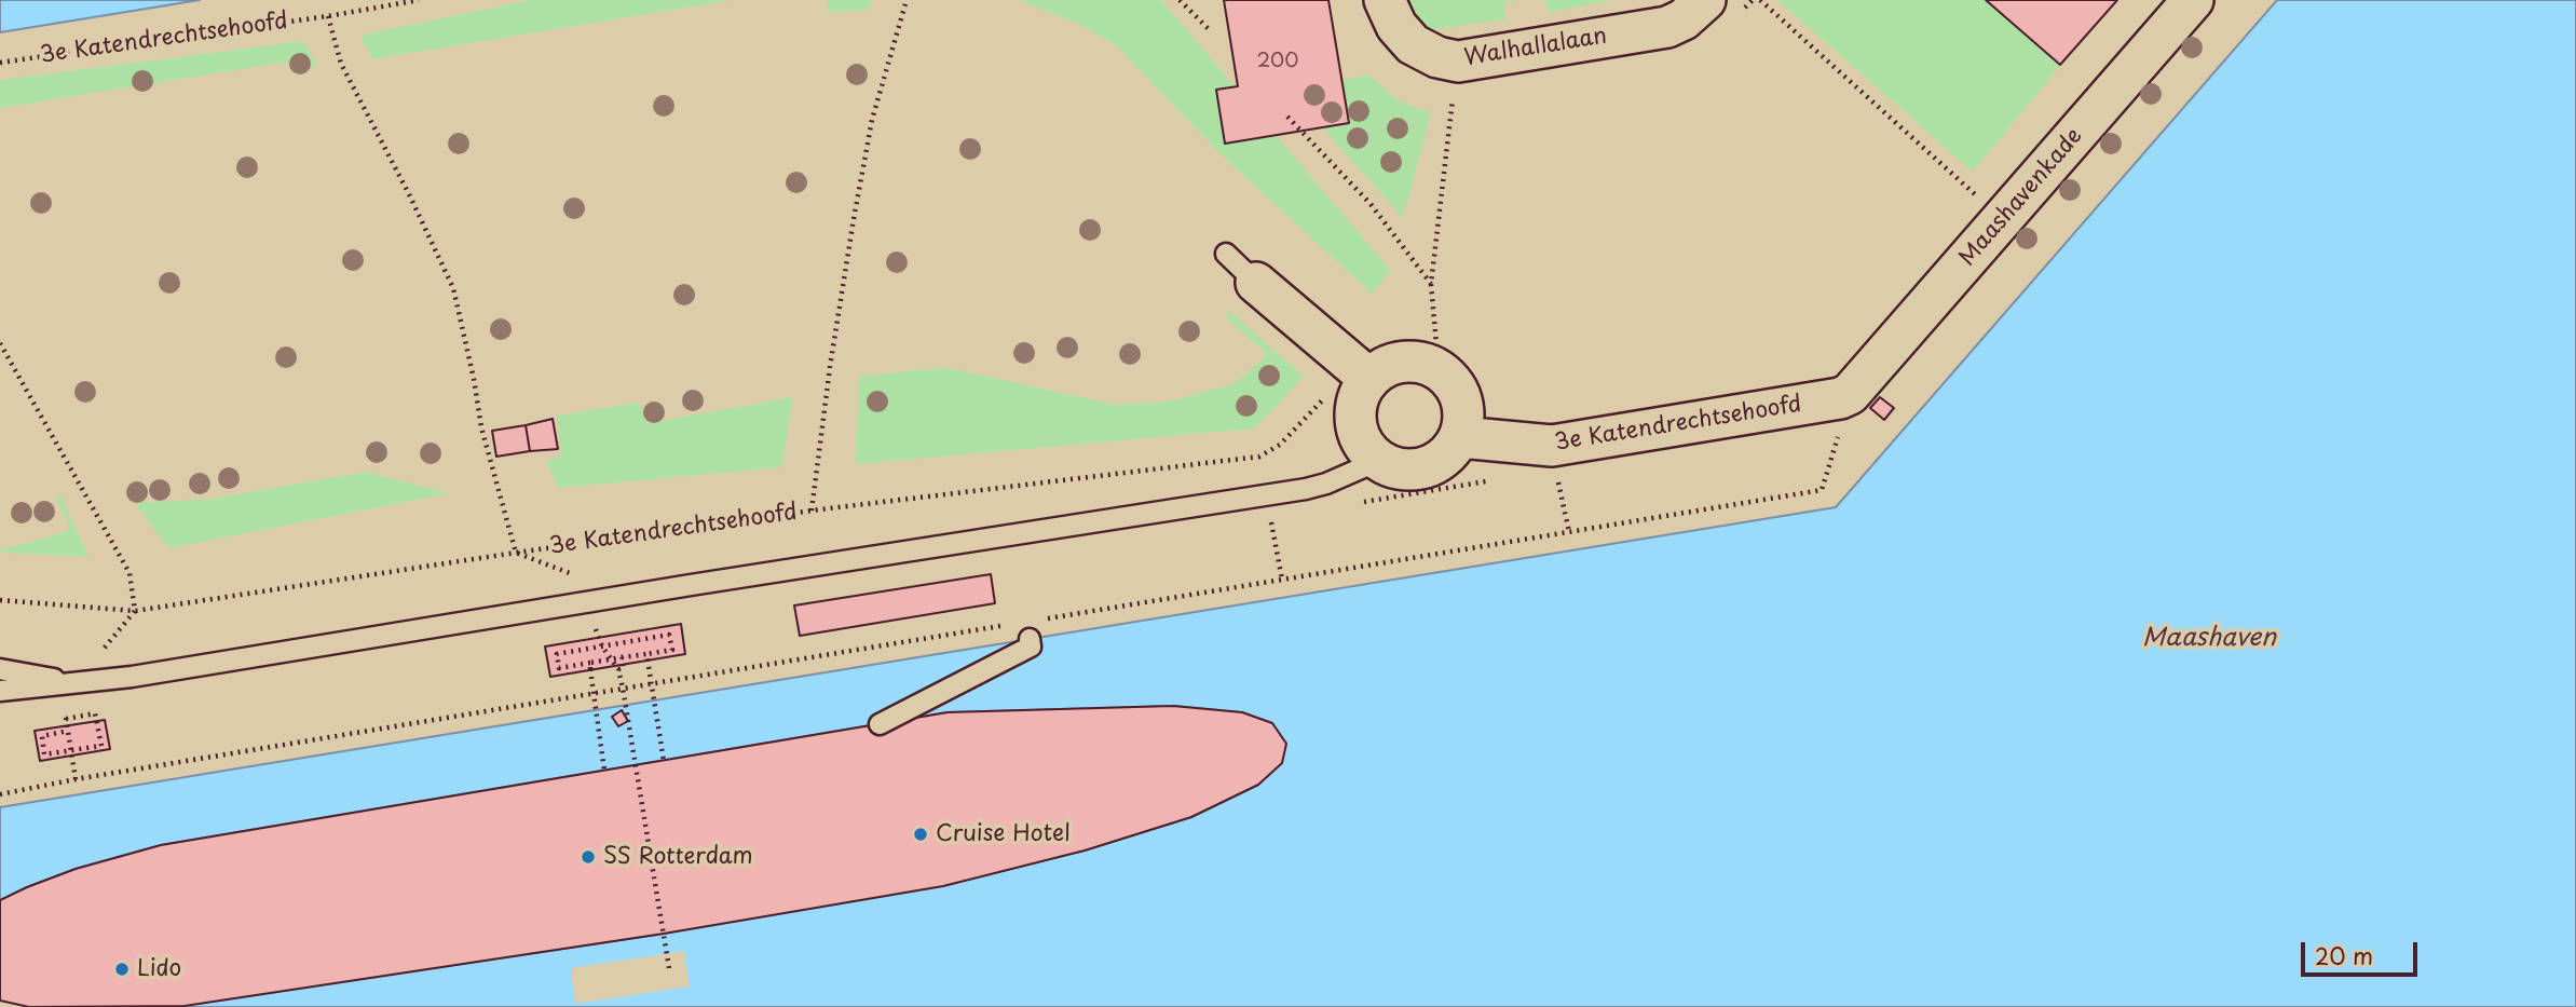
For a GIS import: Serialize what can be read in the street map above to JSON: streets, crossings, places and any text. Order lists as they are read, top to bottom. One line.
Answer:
{"streets":{"street":["3e Katendrechtsehoofd","Walhallalaan","Maashavenkade"]},"crossings":[["3e Katendrechtsehoofd","Maashavenkade"]],"water":["Maashaven"],"places":["Cruise Hotel","SS Rotterdam","Lido"],"house_numbers":["200"],"scale_bar":"20 m"}
